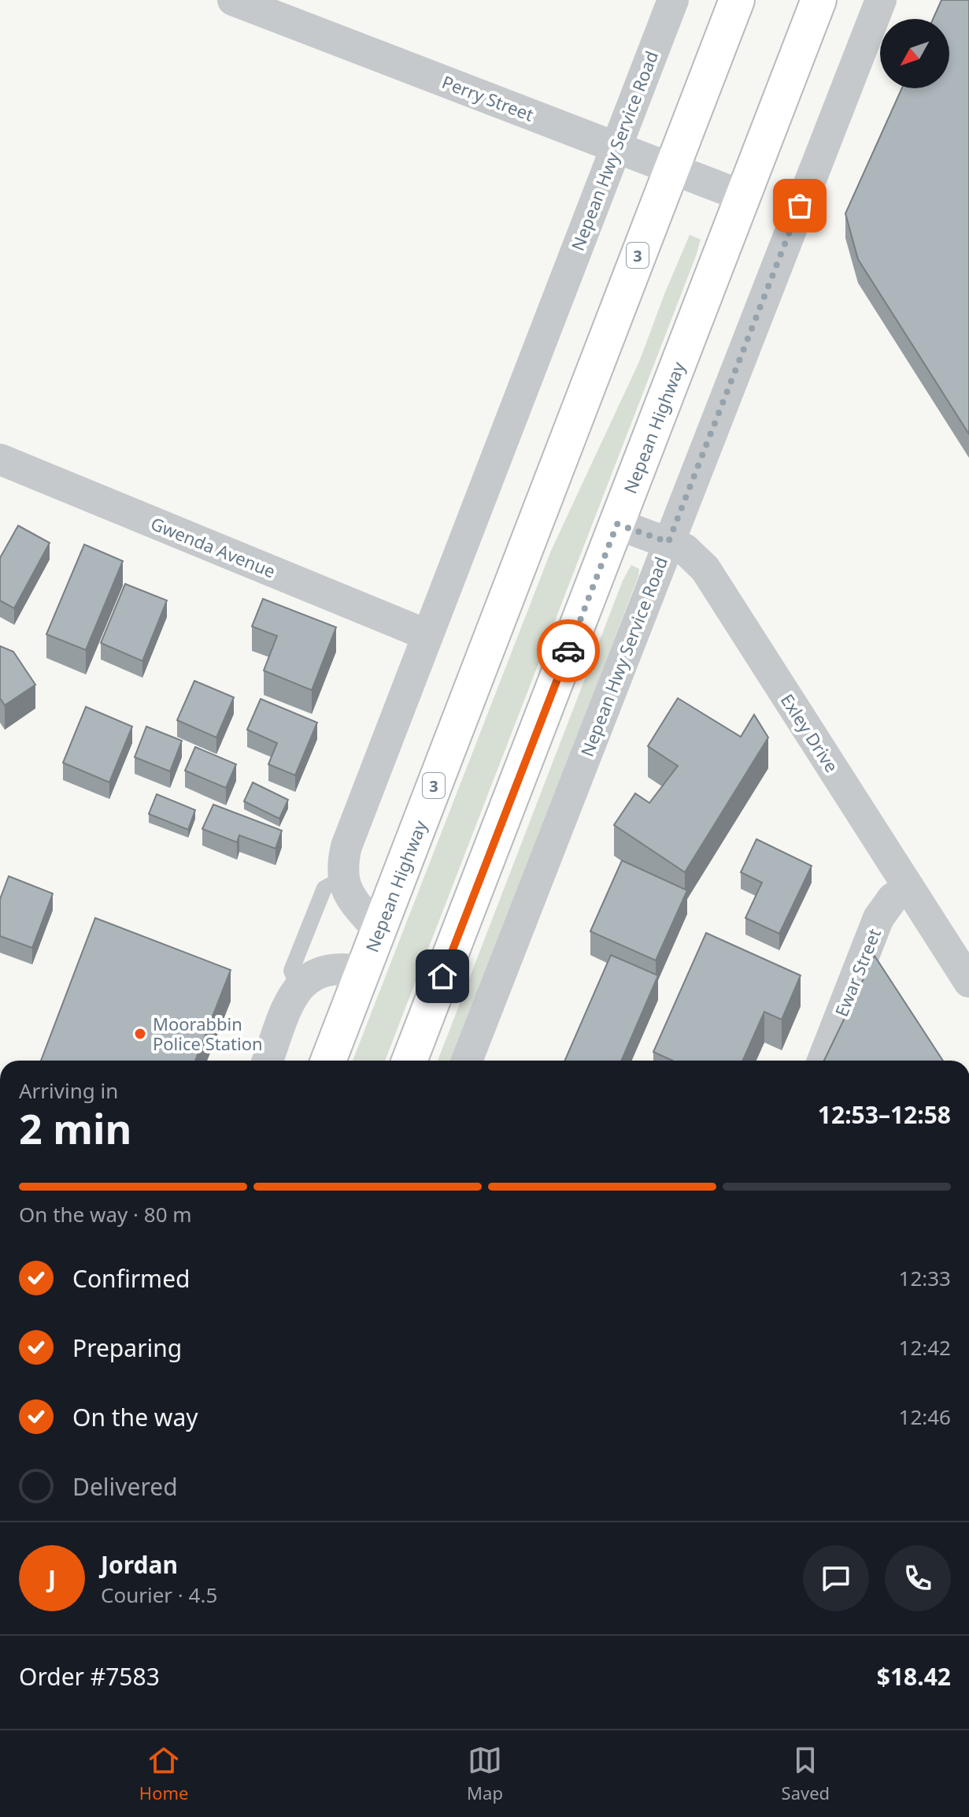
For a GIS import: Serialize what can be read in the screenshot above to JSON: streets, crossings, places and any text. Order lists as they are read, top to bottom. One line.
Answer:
{"streets":{"highway":["3","Nepean Highway"],"street":["Perry Street","Nepean Hwy Service Road","Gwenda Avenue","Exley Drive","Ewar Street"]},"crossings":[["Perry Street","Nepean Hwy Service Road"],["Perry Street","Nepean Highway"],["Nepean Hwy Service Road","Gwenda Avenue"],["Nepean Hwy Service Road","Exley Drive"],["Nepean Highway","Exley Drive"],["Exley Drive","Ewar Street"]],"places":["Moorabbin Police Station"],"north":"bottom left","page":{"heading":["2 min","Arriving in","12:53–12:58"],"panel":["Jordan","Courier · 4.5","Order #7583","$18.42"],"bar":"On the way · 80 m","list":[["Confirmed","12:33"],["Preparing","12:42"],["On the way","12:46"],"Delivered"],"round":"J","tabs":["Home","Map","Saved"]}}
